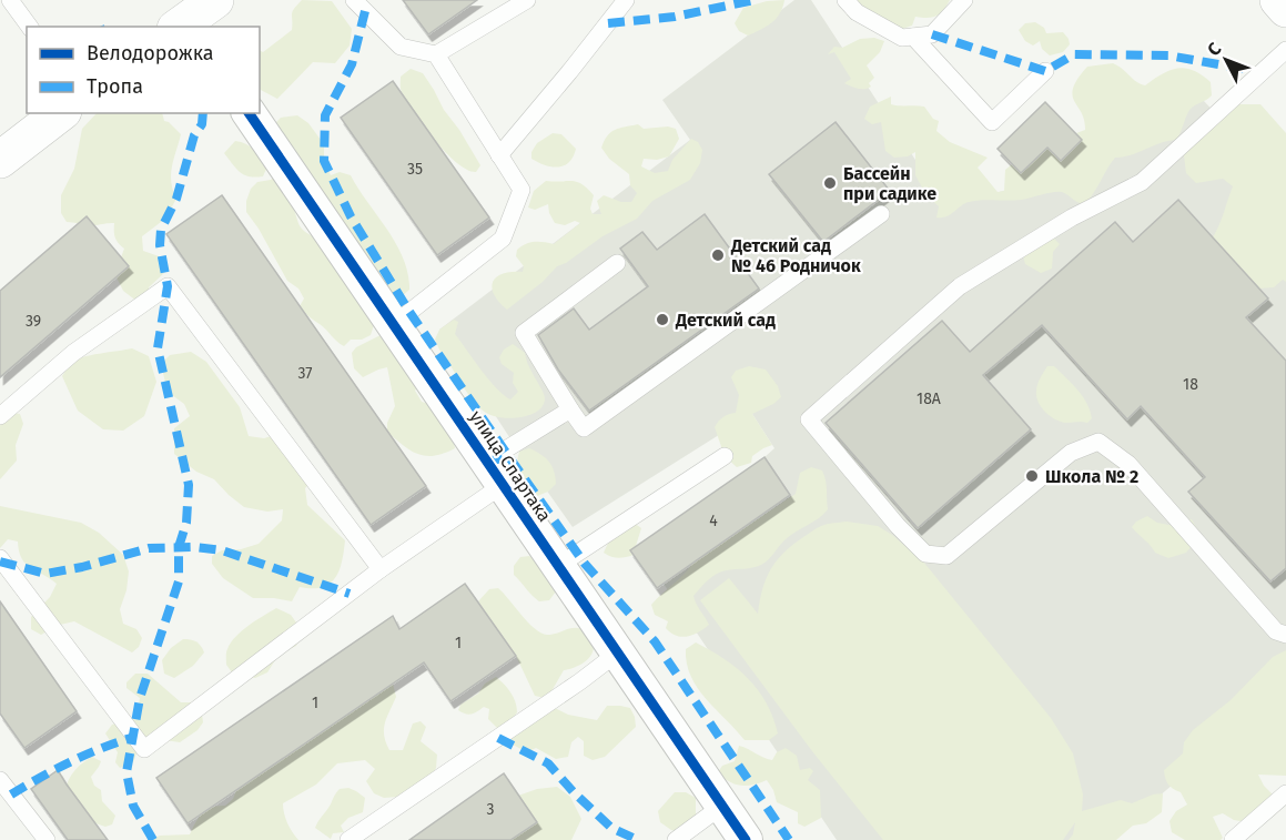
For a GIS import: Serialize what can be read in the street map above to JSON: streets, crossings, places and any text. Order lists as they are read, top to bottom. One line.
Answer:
{"streets":{"street":["улица Спартака"]},"places":["Бассейн при садике","Детский сад № 46 Родничок","Детский сад","Школа № 2"],"house_numbers":["35","39","37","18","18А","4","1","1","3"],"legend":["Велодорожка","Тропа"],"north":"top left"}
